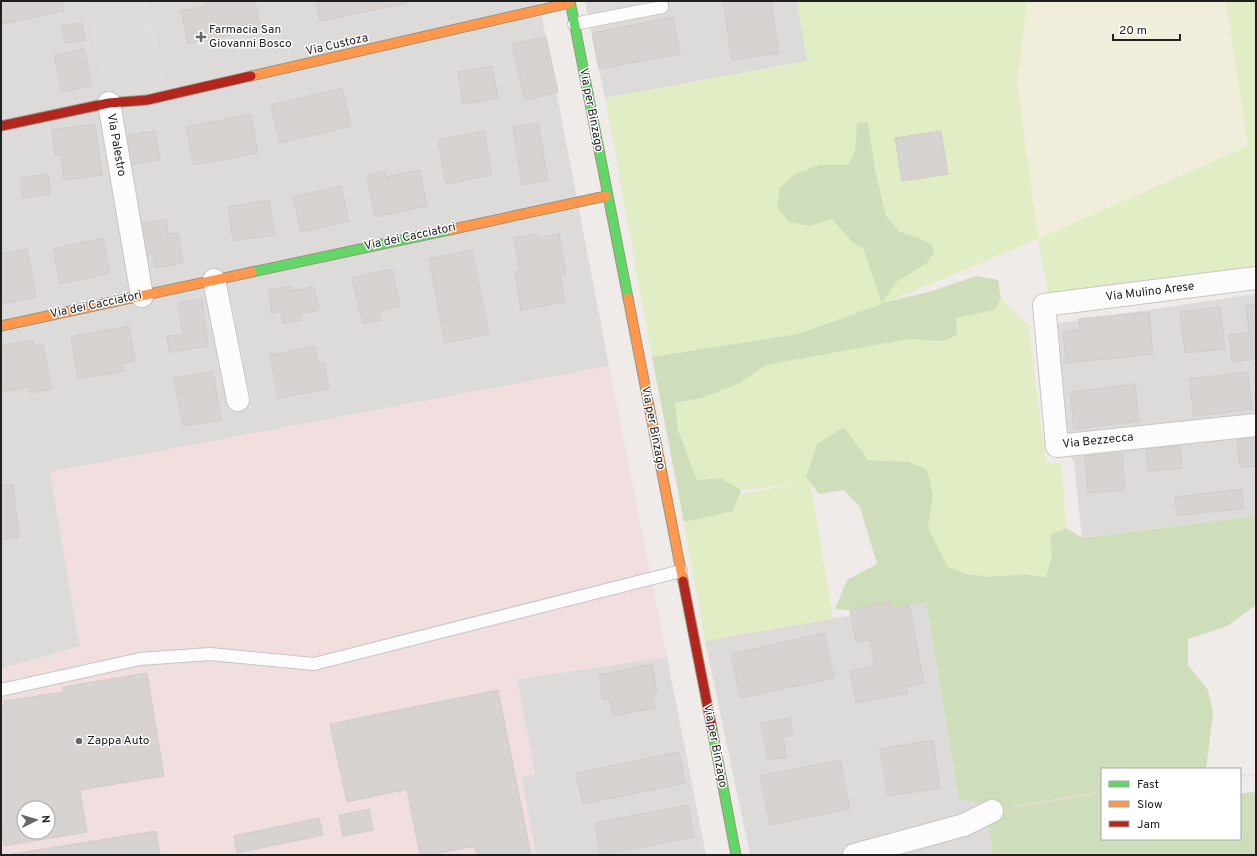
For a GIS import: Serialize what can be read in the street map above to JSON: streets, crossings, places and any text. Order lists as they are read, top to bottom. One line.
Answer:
{"streets":{"street":["Via Custoza","Via per Binzago","Via Palestro","Via dei Cacciatori","Via Mulino Arese","Via Bezzecca"]},"crossings":[["Via Custoza","Via per Binzago"],["Via Custoza","Via Palestro"],["Via per Binzago","Via dei Cacciatori"],["Via Palestro","Via dei Cacciatori"],["Via Mulino Arese","Via Bezzecca"]],"places":{"health":["Farmacia San Giovanni Bosco"],"other":["Zappa Auto"]},"legend":["Fast","Slow","Jam"],"scale_bar":"20 m","north":"right"}
